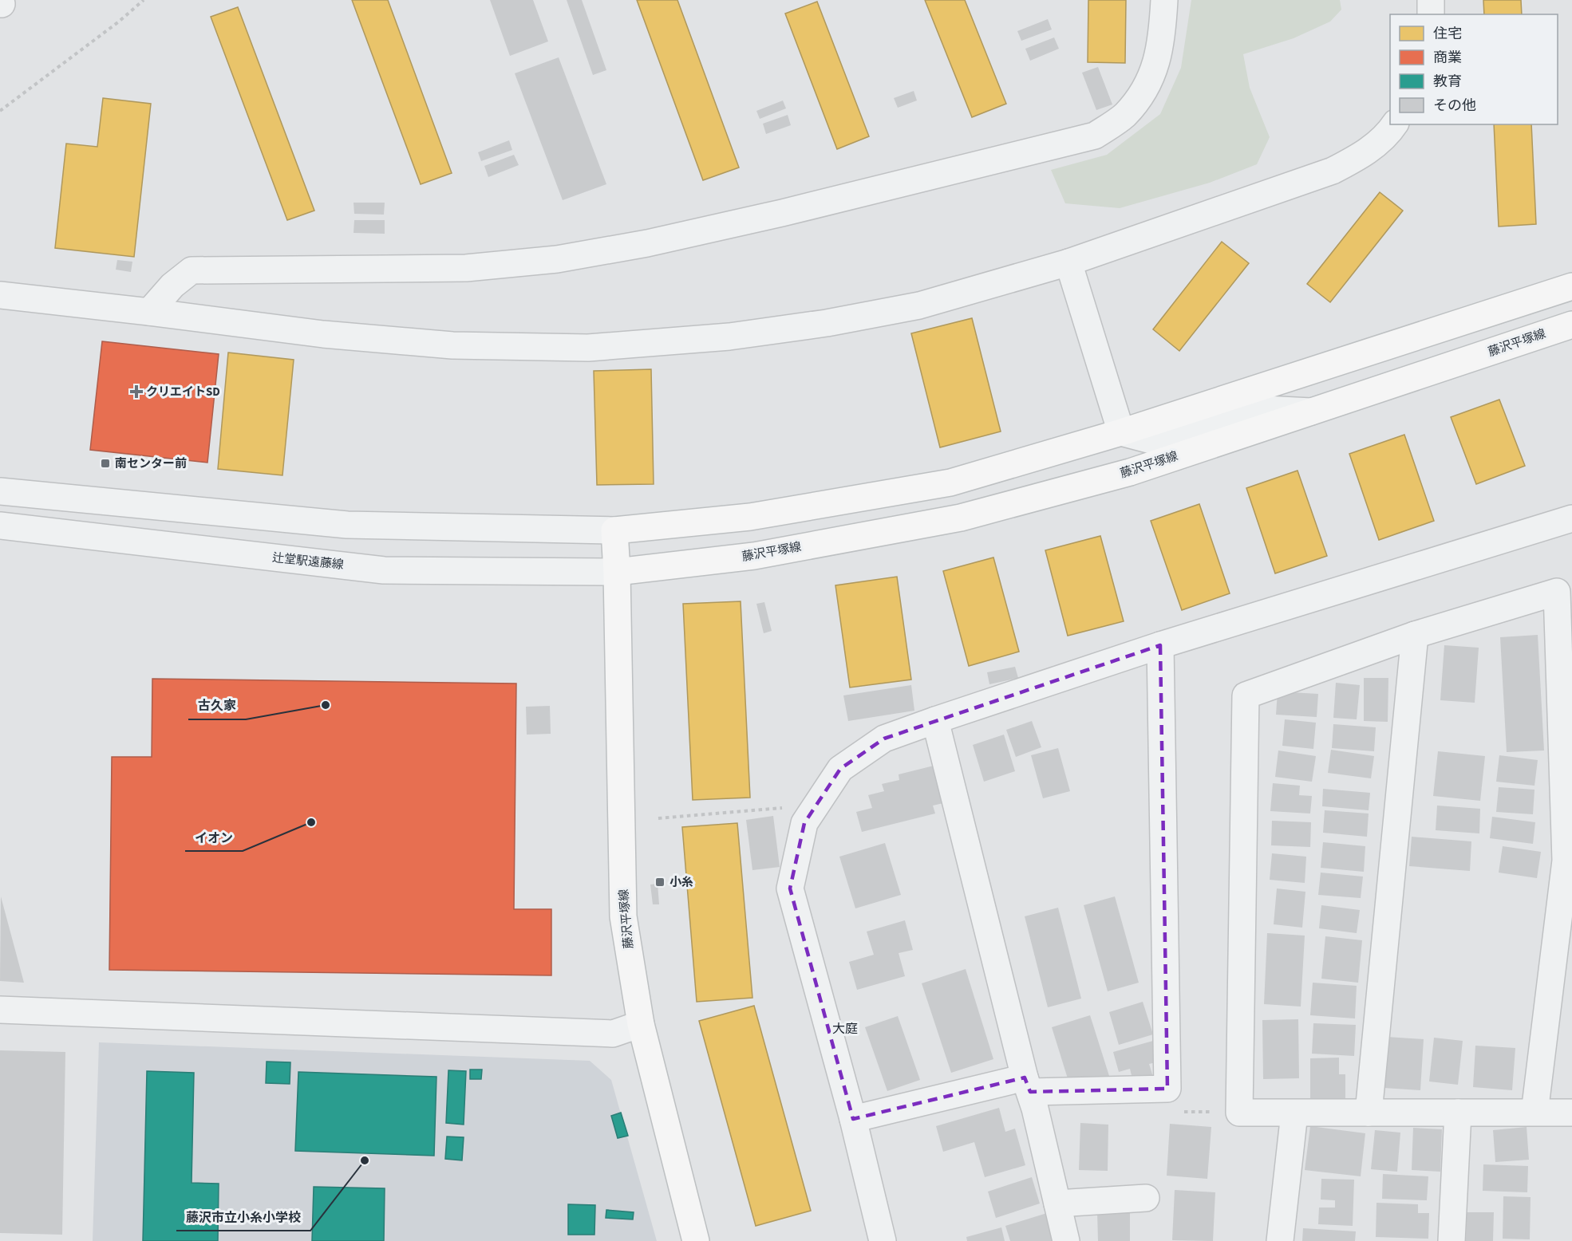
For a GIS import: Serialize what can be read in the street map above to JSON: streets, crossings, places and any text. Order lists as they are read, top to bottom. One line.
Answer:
{"streets":{"main road":["藤沢平塚線"],"street":["辻堂駅遠藤線"]},"crossings":[["藤沢平塚線","辻堂駅遠藤線"]],"districts":["大庭"],"places":{"health":["クリエイトSD"],"transit":["南センター前","小糸"],"other":["古久家","イオン","藤沢市立小糸小学校"]},"legend":["住宅","商業","教育","その他"]}
